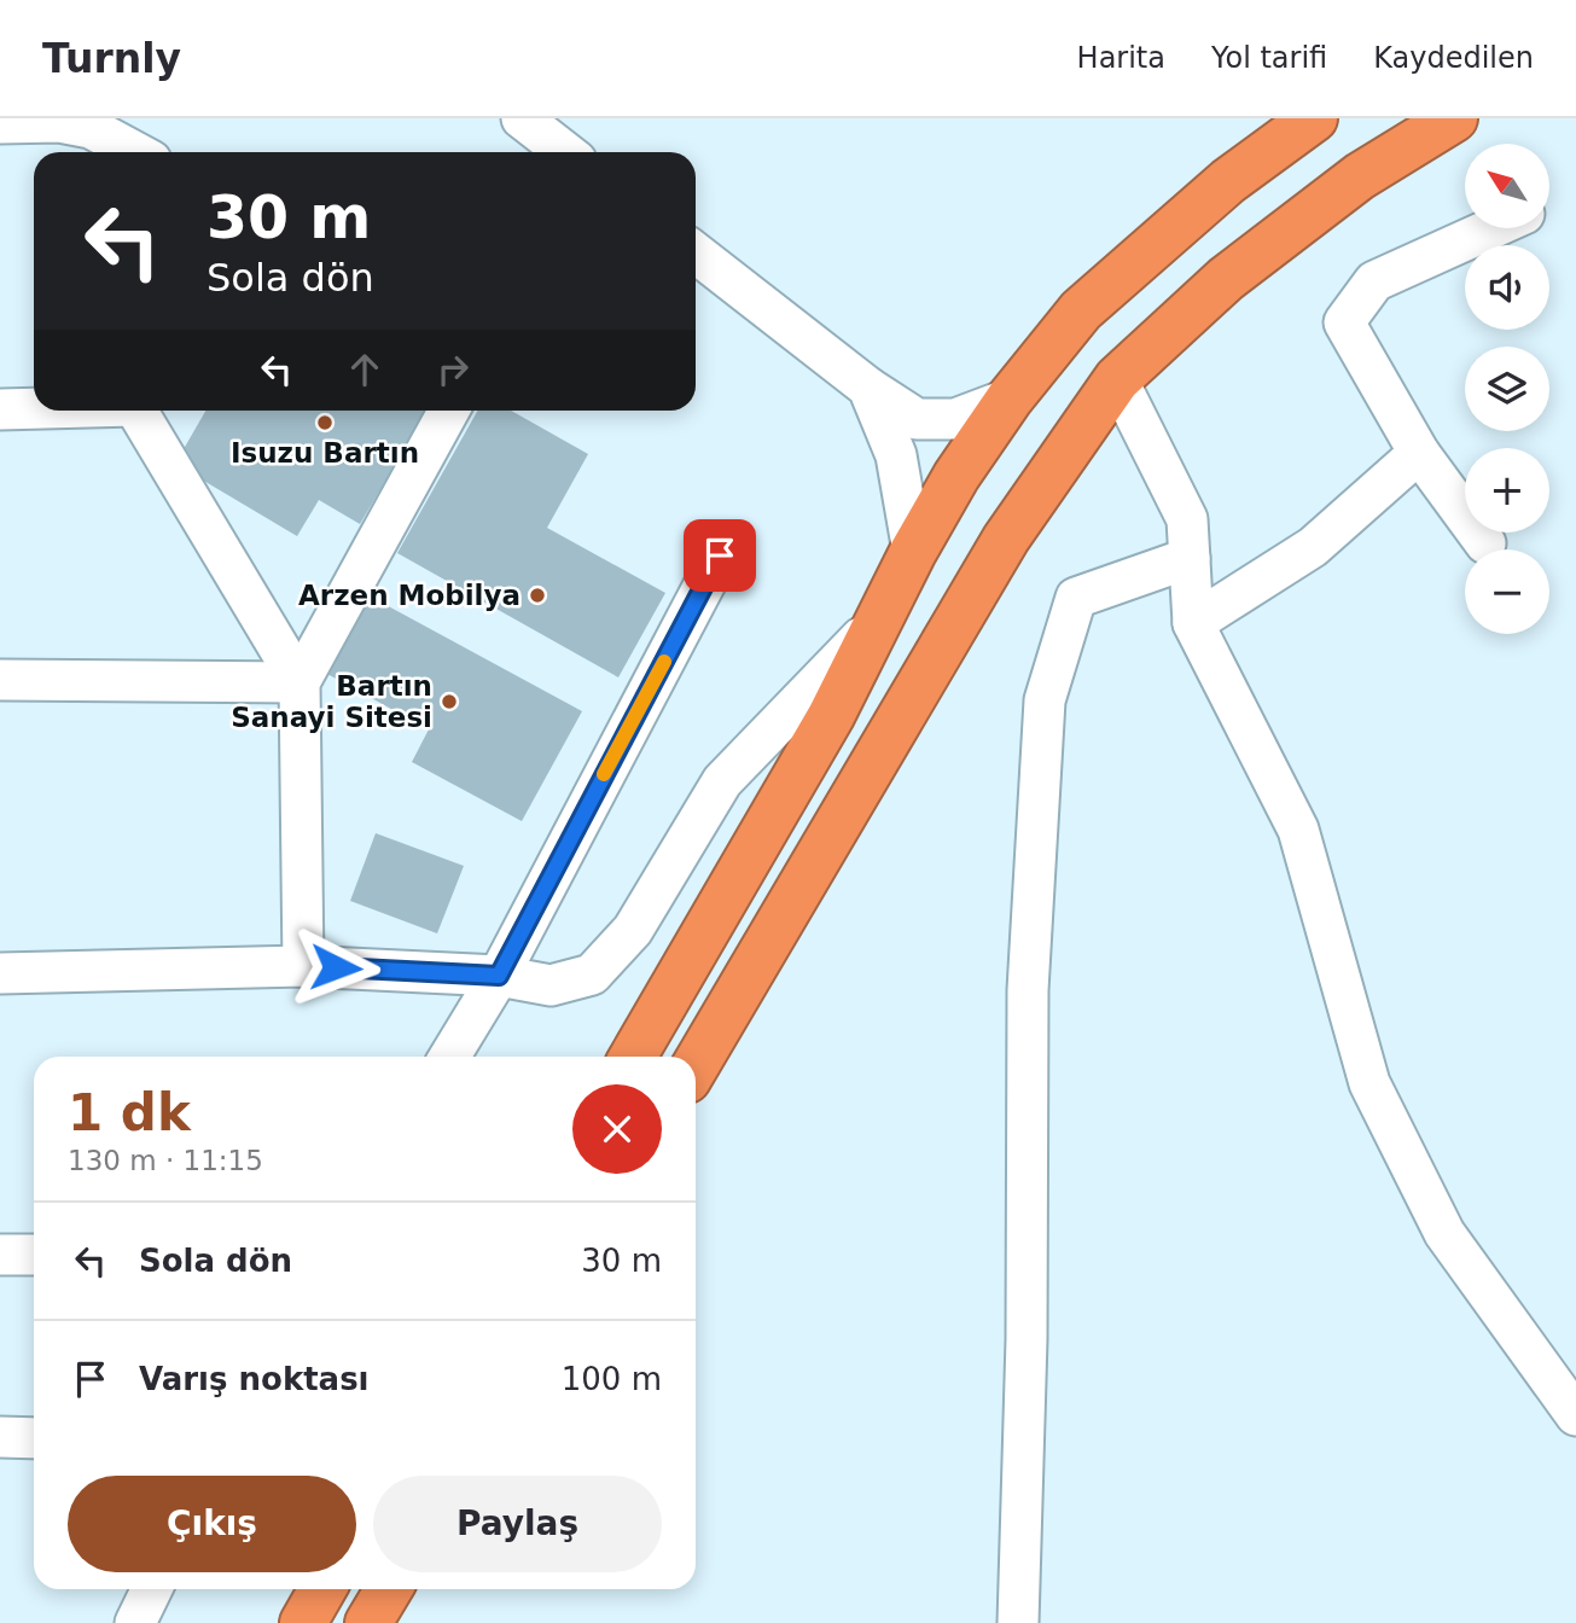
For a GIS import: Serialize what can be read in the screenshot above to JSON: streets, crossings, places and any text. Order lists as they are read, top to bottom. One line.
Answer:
{"places":["Isuzu Bartın","Arzen Mobilya","Bartın Sanayi Sitesi"],"north":"top left","page":{"header":"Turnly","nav":["Harita","Yol tarifi","Kaydedilen"],"map_buttons":["+","−"],"turn":["30 m","Sola dön"],"heading":["1 dk","130 m · 11:15"],"list":[{"name":"Sola dön","value":"30 m"},{"name":"Varış noktası","value":"100 m"}],"buttons":["Çıkış","Paylaş"]}}
